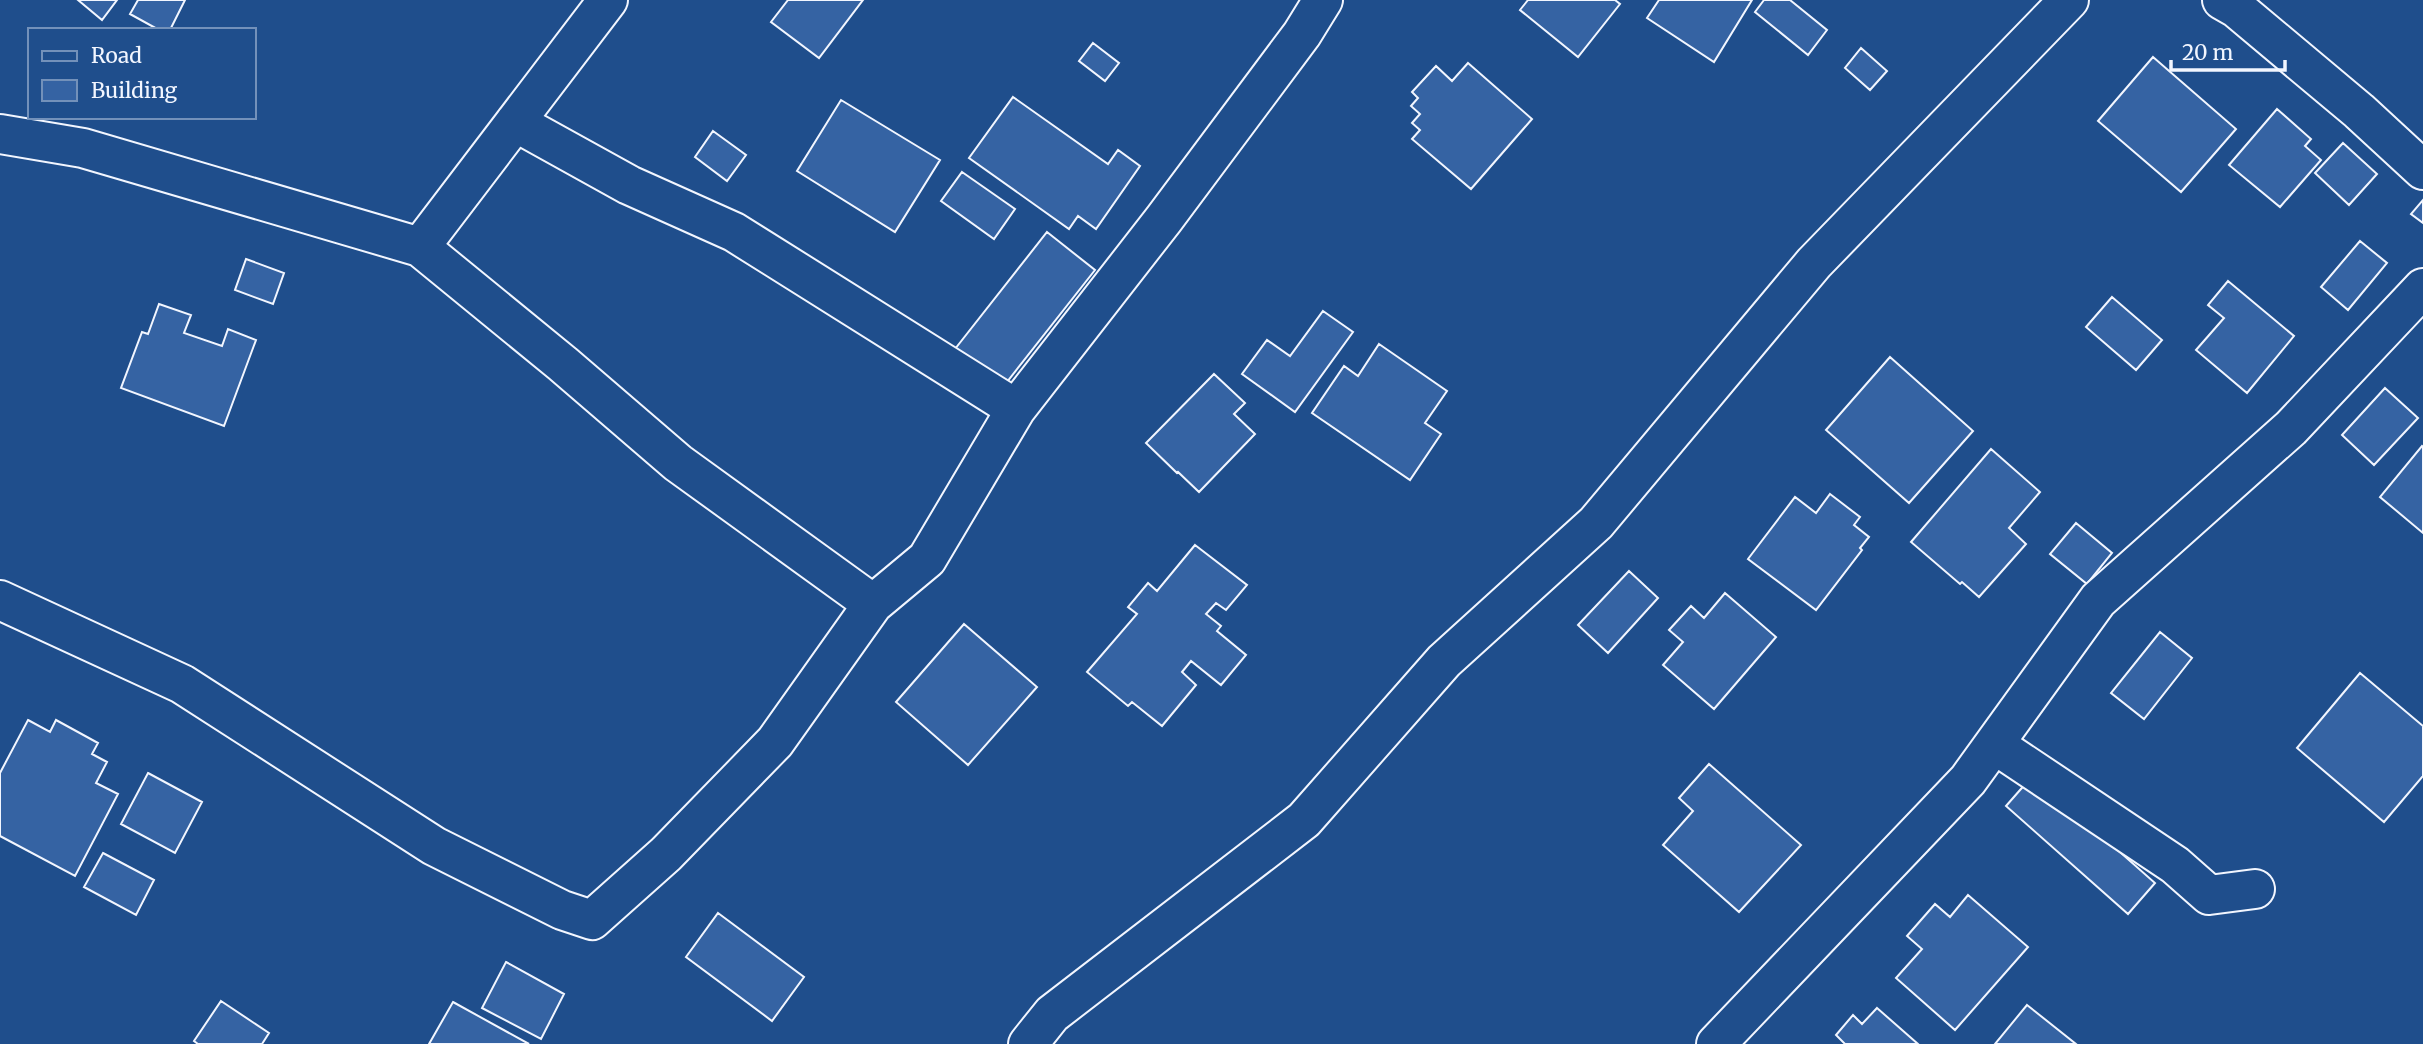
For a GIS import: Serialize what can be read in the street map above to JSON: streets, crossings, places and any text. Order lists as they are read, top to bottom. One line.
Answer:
{"legend":["Road","Building"],"scale_bar":"20 m"}
